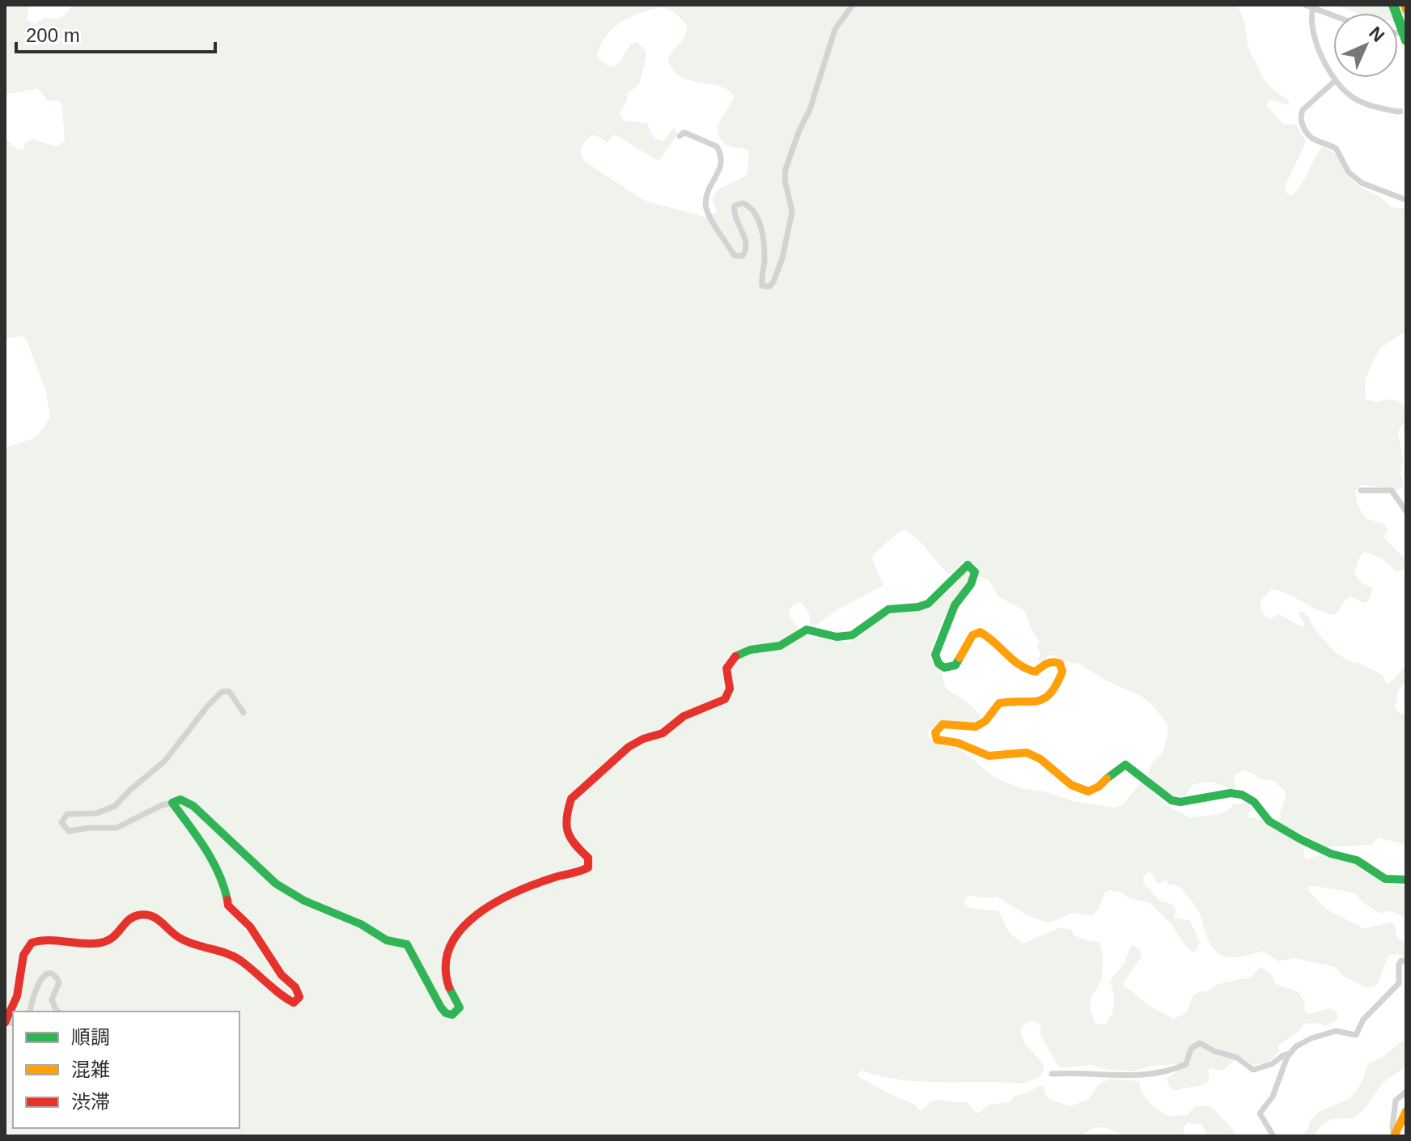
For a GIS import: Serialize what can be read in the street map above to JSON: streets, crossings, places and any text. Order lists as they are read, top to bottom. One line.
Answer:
{"legend":["順調","混雑","渋滞"],"scale_bar":"200 m","north":"top right"}
